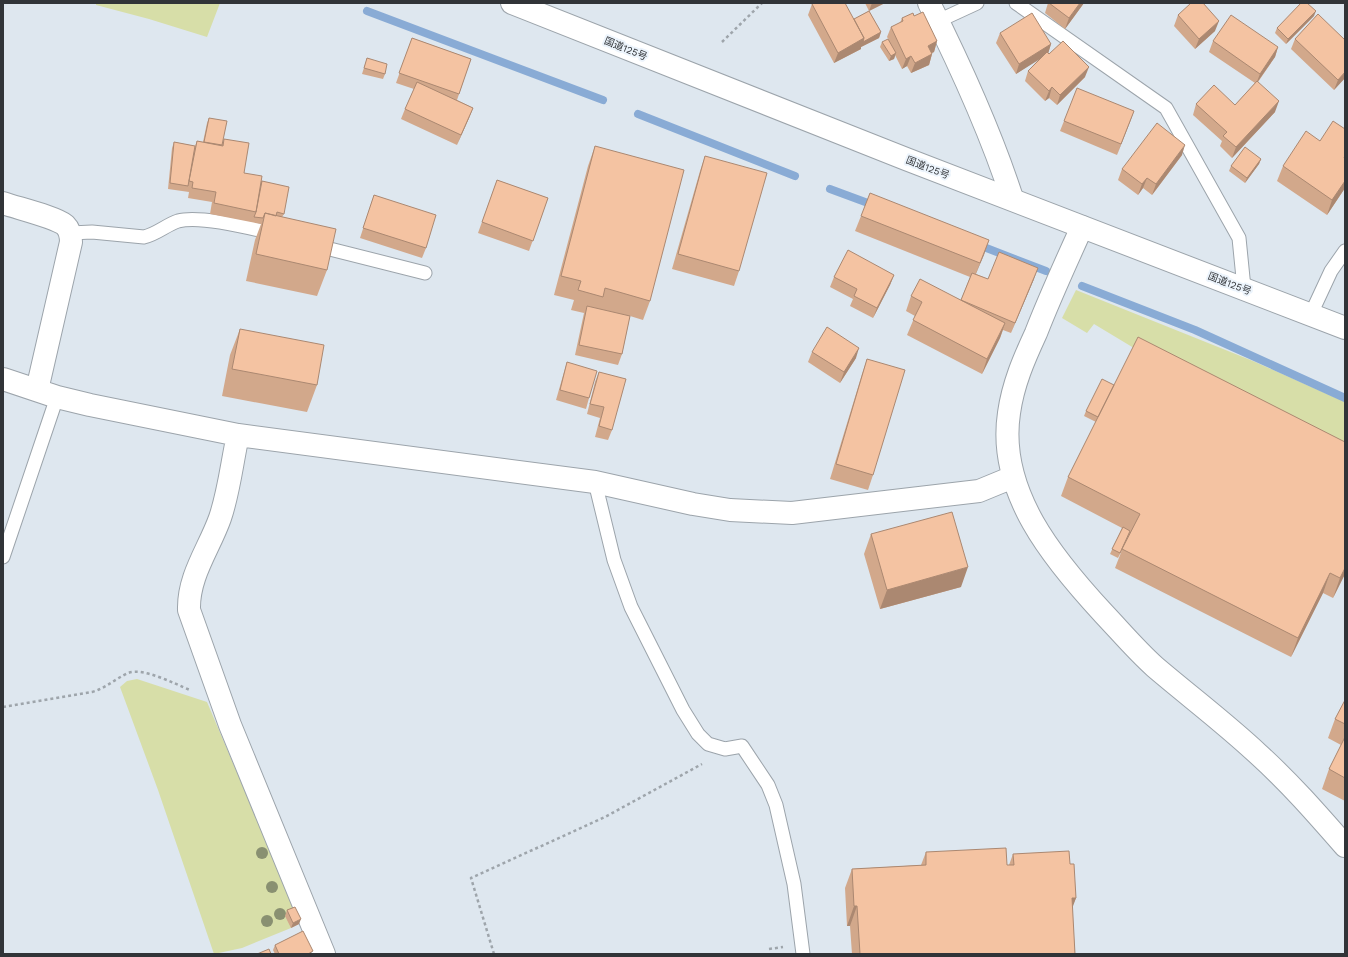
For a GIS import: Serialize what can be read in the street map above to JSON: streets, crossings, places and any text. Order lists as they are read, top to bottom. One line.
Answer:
{"streets":{"main road":["国道125号"]}}
